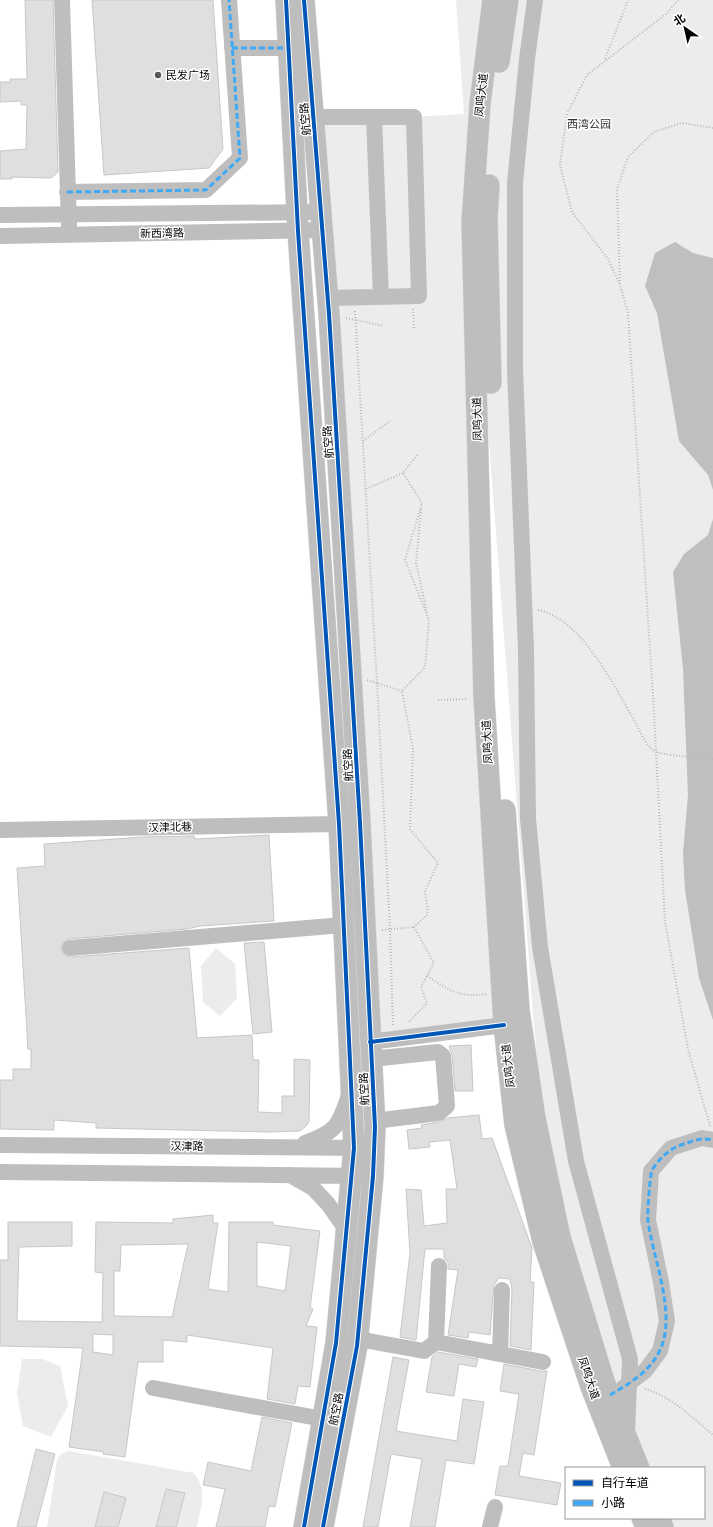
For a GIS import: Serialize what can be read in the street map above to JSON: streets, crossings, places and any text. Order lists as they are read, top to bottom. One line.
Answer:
{"streets":{"main road":["凤鸣大道","航空路"],"street":["新西湾路","汉津北巷","汉津路"]},"crossings":[["航空路","新西湾路"],["航空路","汉津北巷"],["航空路","汉津路"]],"parks":["西湾公园"],"places":["民发广场"],"legend":["自行车道","小路"],"north":"top left"}
